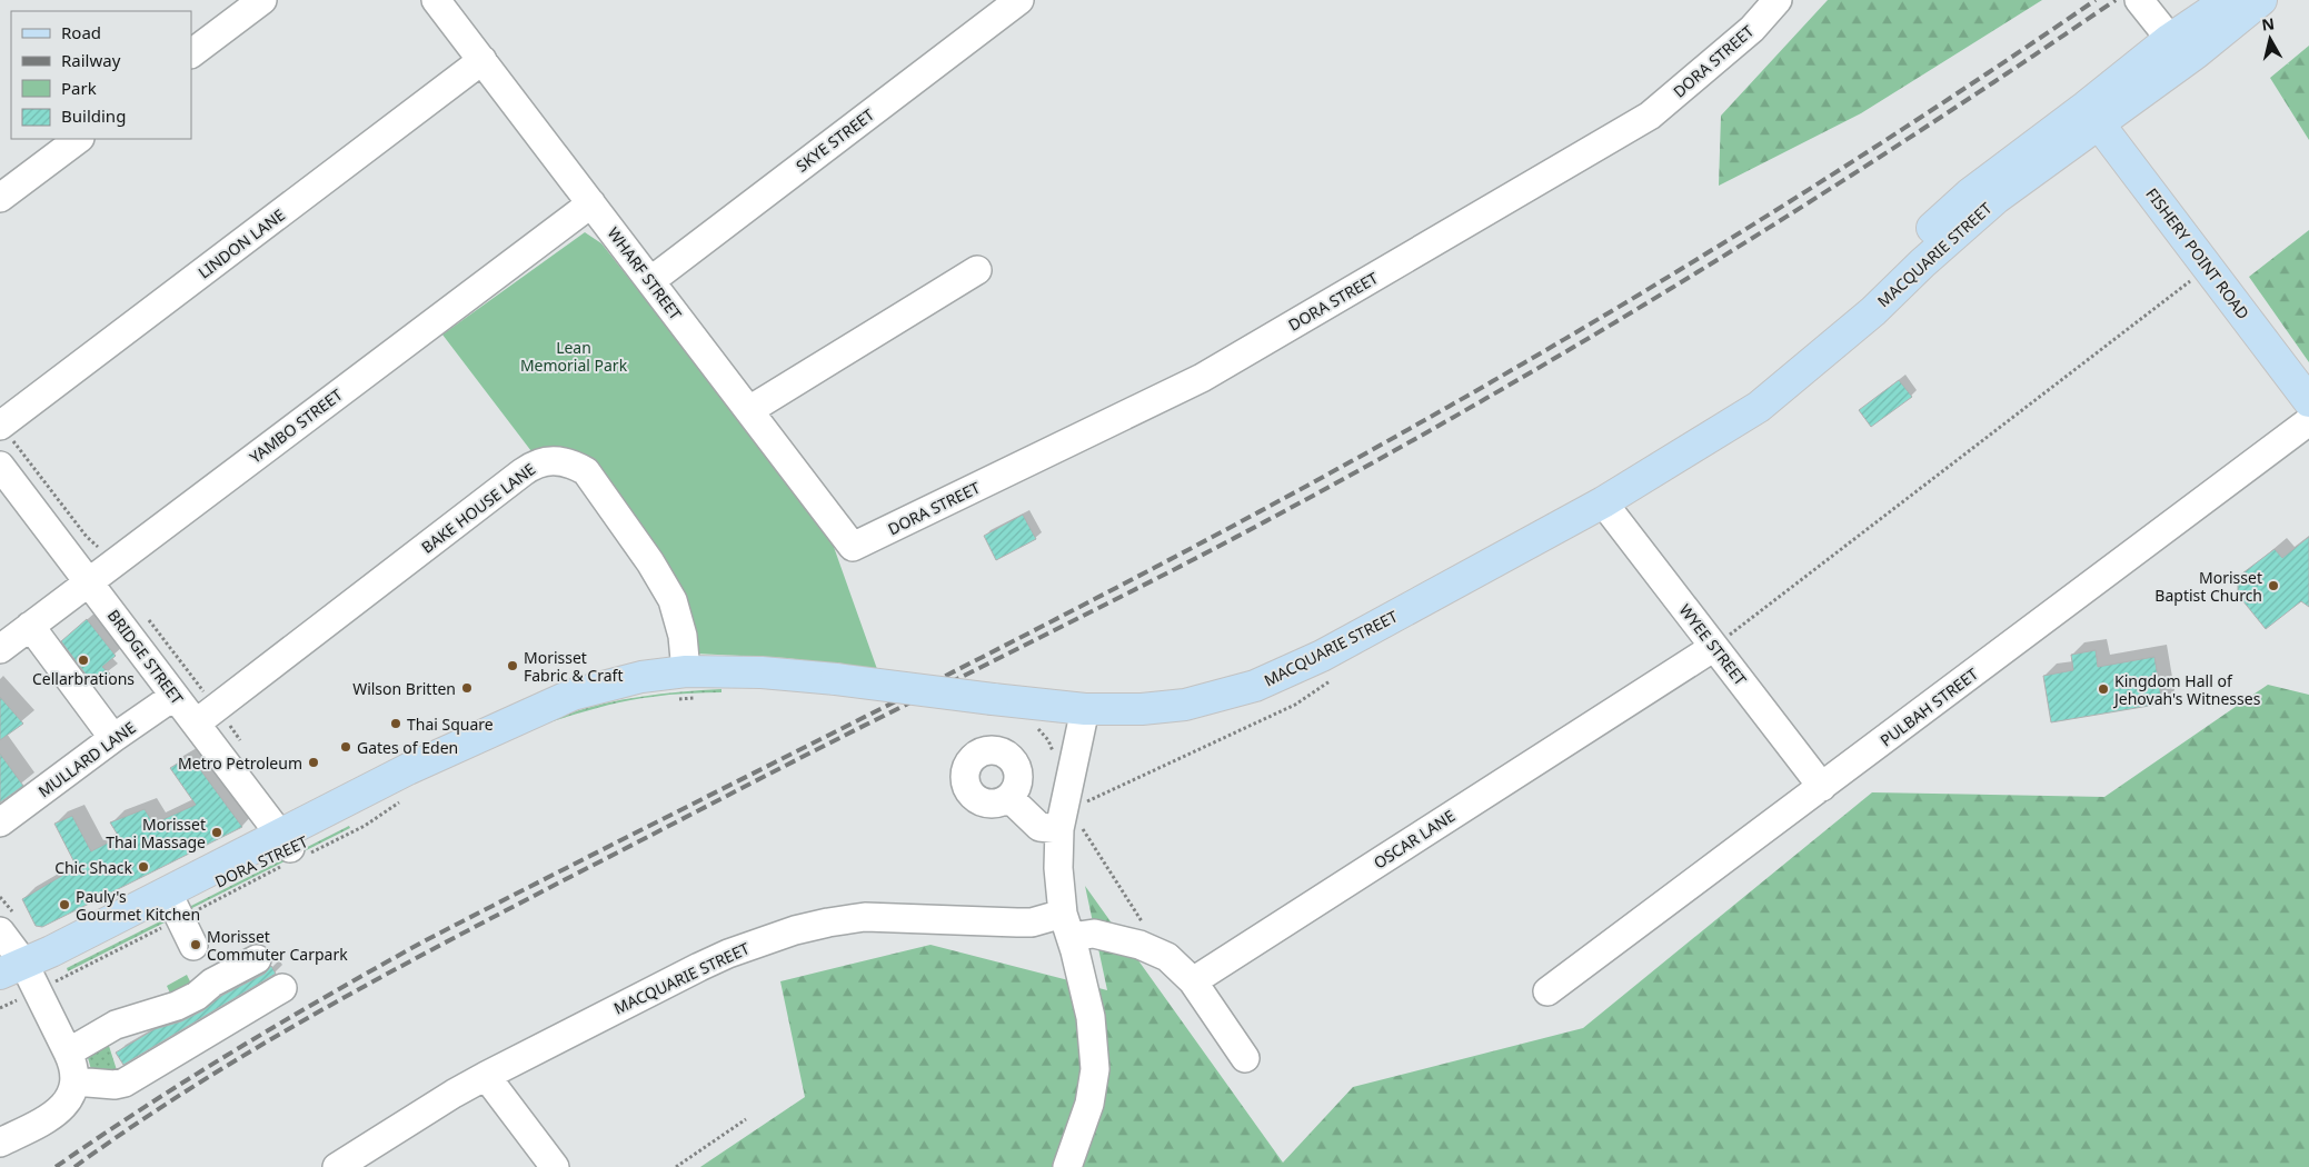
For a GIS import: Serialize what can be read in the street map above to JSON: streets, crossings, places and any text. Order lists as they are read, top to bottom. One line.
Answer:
{"streets":{"main road":["DORA STREET","FISHERY POINT ROAD","MACQUARIE STREET"],"street":["SKYE STREET","LINDON LANE","WHARF STREET","YAMBO STREET","BAKE HOUSE LANE","WYEE STREET","BRIDGE STREET","PULBAH STREET","MULLARD LANE","OSCAR LANE"]},"crossings":[["DORA STREET","MACQUARIE STREET"],["DORA STREET","WHARF STREET"],["DORA STREET","BAKE HOUSE LANE"],["DORA STREET","BRIDGE STREET"],["SKYE STREET","WHARF STREET"],["LINDON LANE","WHARF STREET"],["FISHERY POINT ROAD","MACQUARIE STREET"],["MACQUARIE STREET","BAKE HOUSE LANE"],["MACQUARIE STREET","WYEE STREET"],["WHARF STREET","YAMBO STREET"],["YAMBO STREET","BRIDGE STREET"],["BAKE HOUSE LANE","BRIDGE STREET"],["WYEE STREET","PULBAH STREET"],["WYEE STREET","OSCAR LANE"],["BRIDGE STREET","MULLARD LANE"]],"parks":["Lean Memorial Park"],"places":["Morisset Baptist Church","Cellarbrations","Morisset Fabric & Craft","Wilson Britten","Kingdom Hall of Jehovah's Witnesses","Thai Square","Gates of Eden","Metro Petroleum","Morisset Thai Massage","Chic Shack","Pauly's Gourmet Kitchen","Morisset Commuter Carpark"],"legend":["Road","Railway","Park","Building"],"north":"top"}
